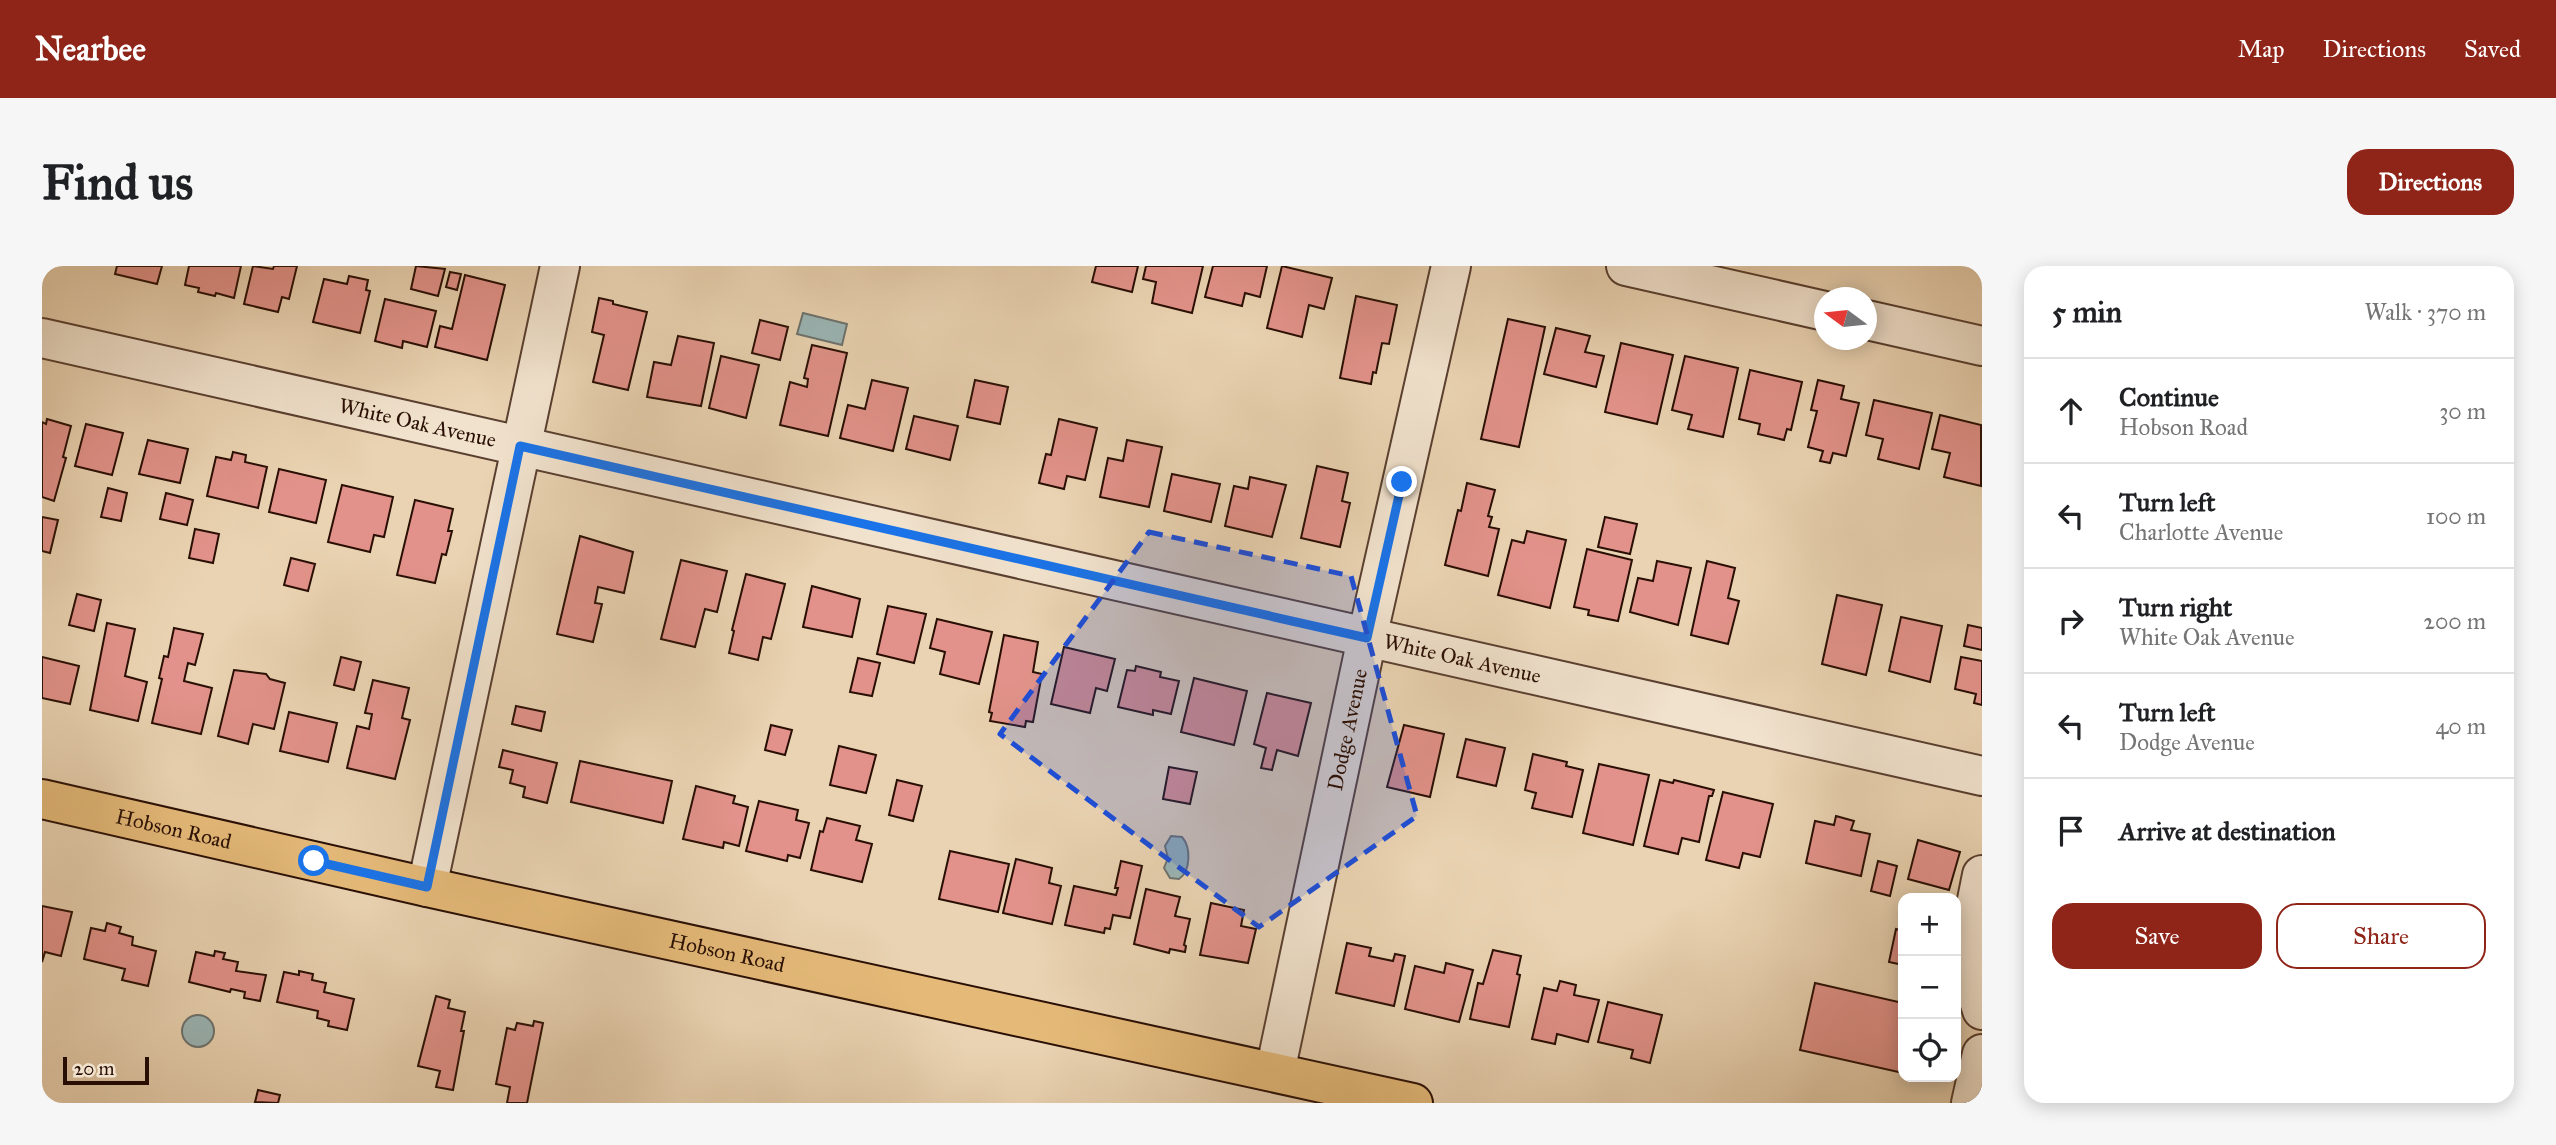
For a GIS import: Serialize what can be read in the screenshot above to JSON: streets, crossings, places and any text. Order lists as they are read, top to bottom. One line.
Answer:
{"streets":{"main road":["Hobson Road"],"street":["White Oak Avenue","Dodge Avenue"]},"crossings":[["White Oak Avenue","Dodge Avenue"],["Dodge Avenue","Hobson Road"]],"scale_bar":"20 m","north":"left","page":{"header":"Nearbee","nav":["Map","Directions","Saved"],"buttons":["Directions",["Save","Share"]],"title":"Find us","heading":["5 min","Walk · 370 m"],"list":[["Continue","Hobson Road","30 m"],["Turn left","Charlotte Avenue","100 m"],["Turn right","White Oak Avenue","200 m"],["Turn left","Dodge Avenue","40 m"],"Arrive at destination"],"map_buttons":["+","−"],"scale":"20 m"}}
